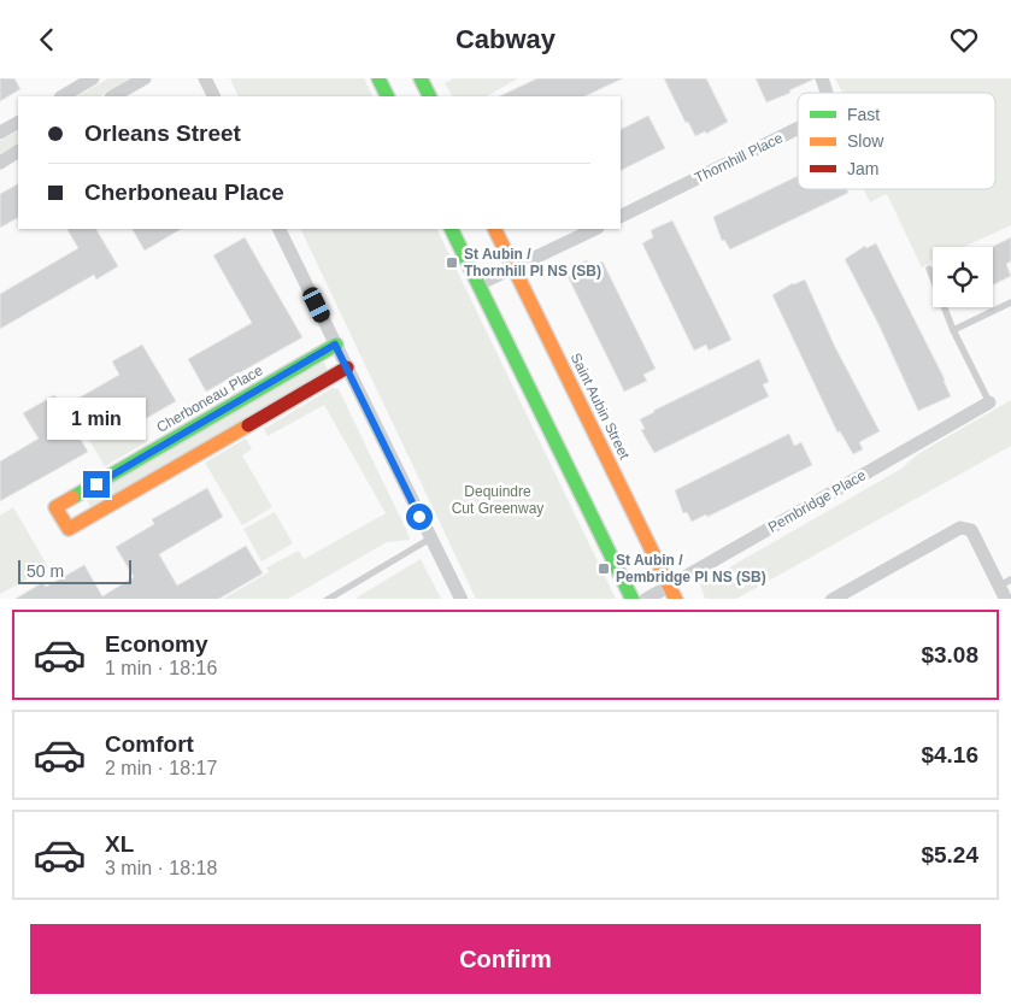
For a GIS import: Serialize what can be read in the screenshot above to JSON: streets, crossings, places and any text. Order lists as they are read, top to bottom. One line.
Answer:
{"streets":{"main road":["Cherboneau Place","Saint Aubin Street"],"street":["Thornhill Place","Pembridge Place"]},"crossings":[["Saint Aubin Street","Pembridge Place"]],"parks":["Dequindre Cut Greenway"],"places":{"transit":["St Aubin / Thornhill Pl NS (SB)","St Aubin / Pembridge Pl NS (SB)"]},"legend":["Fast","Slow","Jam"],"scale_bar":"50 m","page":{"header":"Cabway","banner":["Orleans Street","Cherboneau Place"],"bubble":"1 min","scale":"50 m","list":[{"name":"Economy","note":"1 min · 18:16","value":"$3.08"},{"name":"Comfort","note":"2 min · 18:17","value":"$4.16"},{"name":"XL","note":"3 min · 18:18","value":"$5.24"}],"buttons":"Confirm"}}
